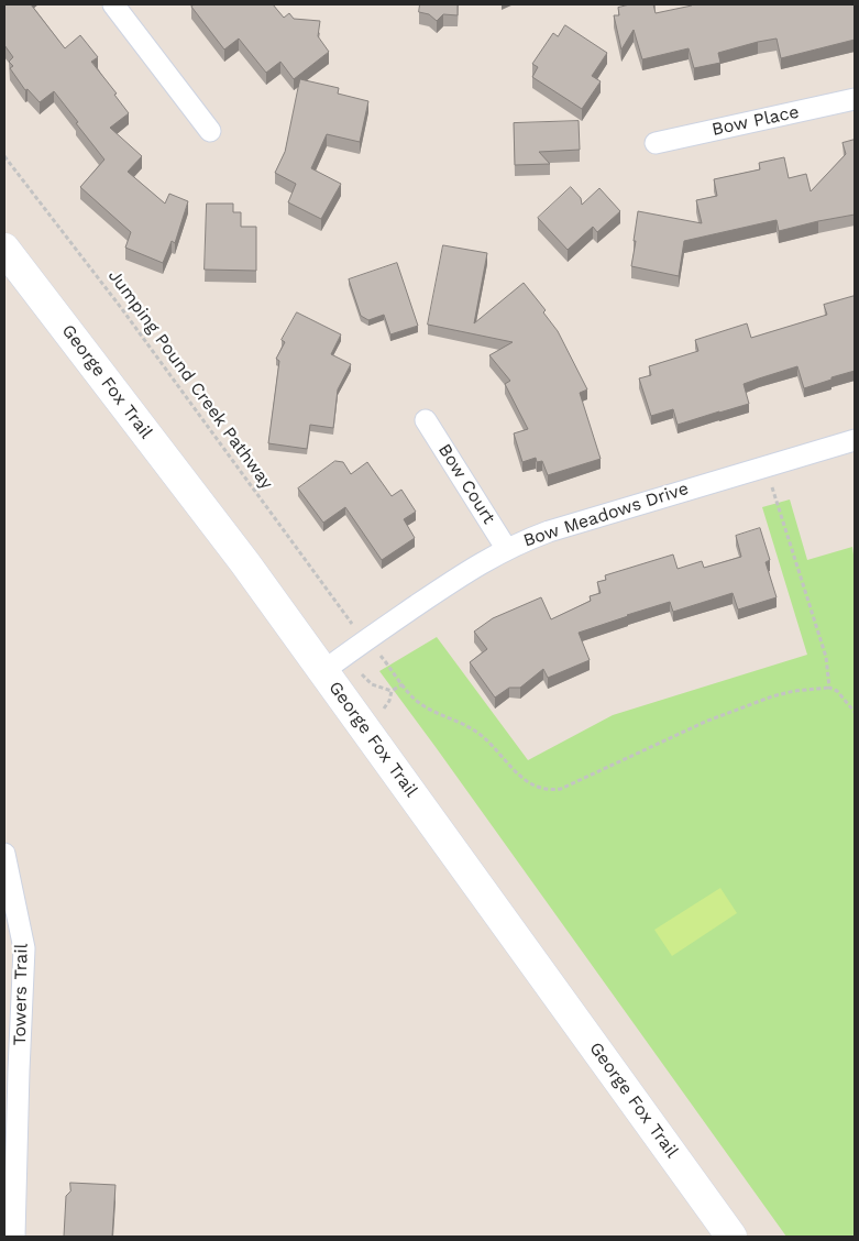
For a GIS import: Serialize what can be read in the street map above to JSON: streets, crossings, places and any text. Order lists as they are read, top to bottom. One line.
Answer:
{"streets":{"street":["Bow Place","George Fox Trail","Bow Court","Bow Meadows Drive","Towers Trail"],"path":["Jumping Pound Creek Pathway"]},"crossings":[["George Fox Trail","Bow Meadows Drive"],["Bow Court","Bow Meadows Drive"]]}
